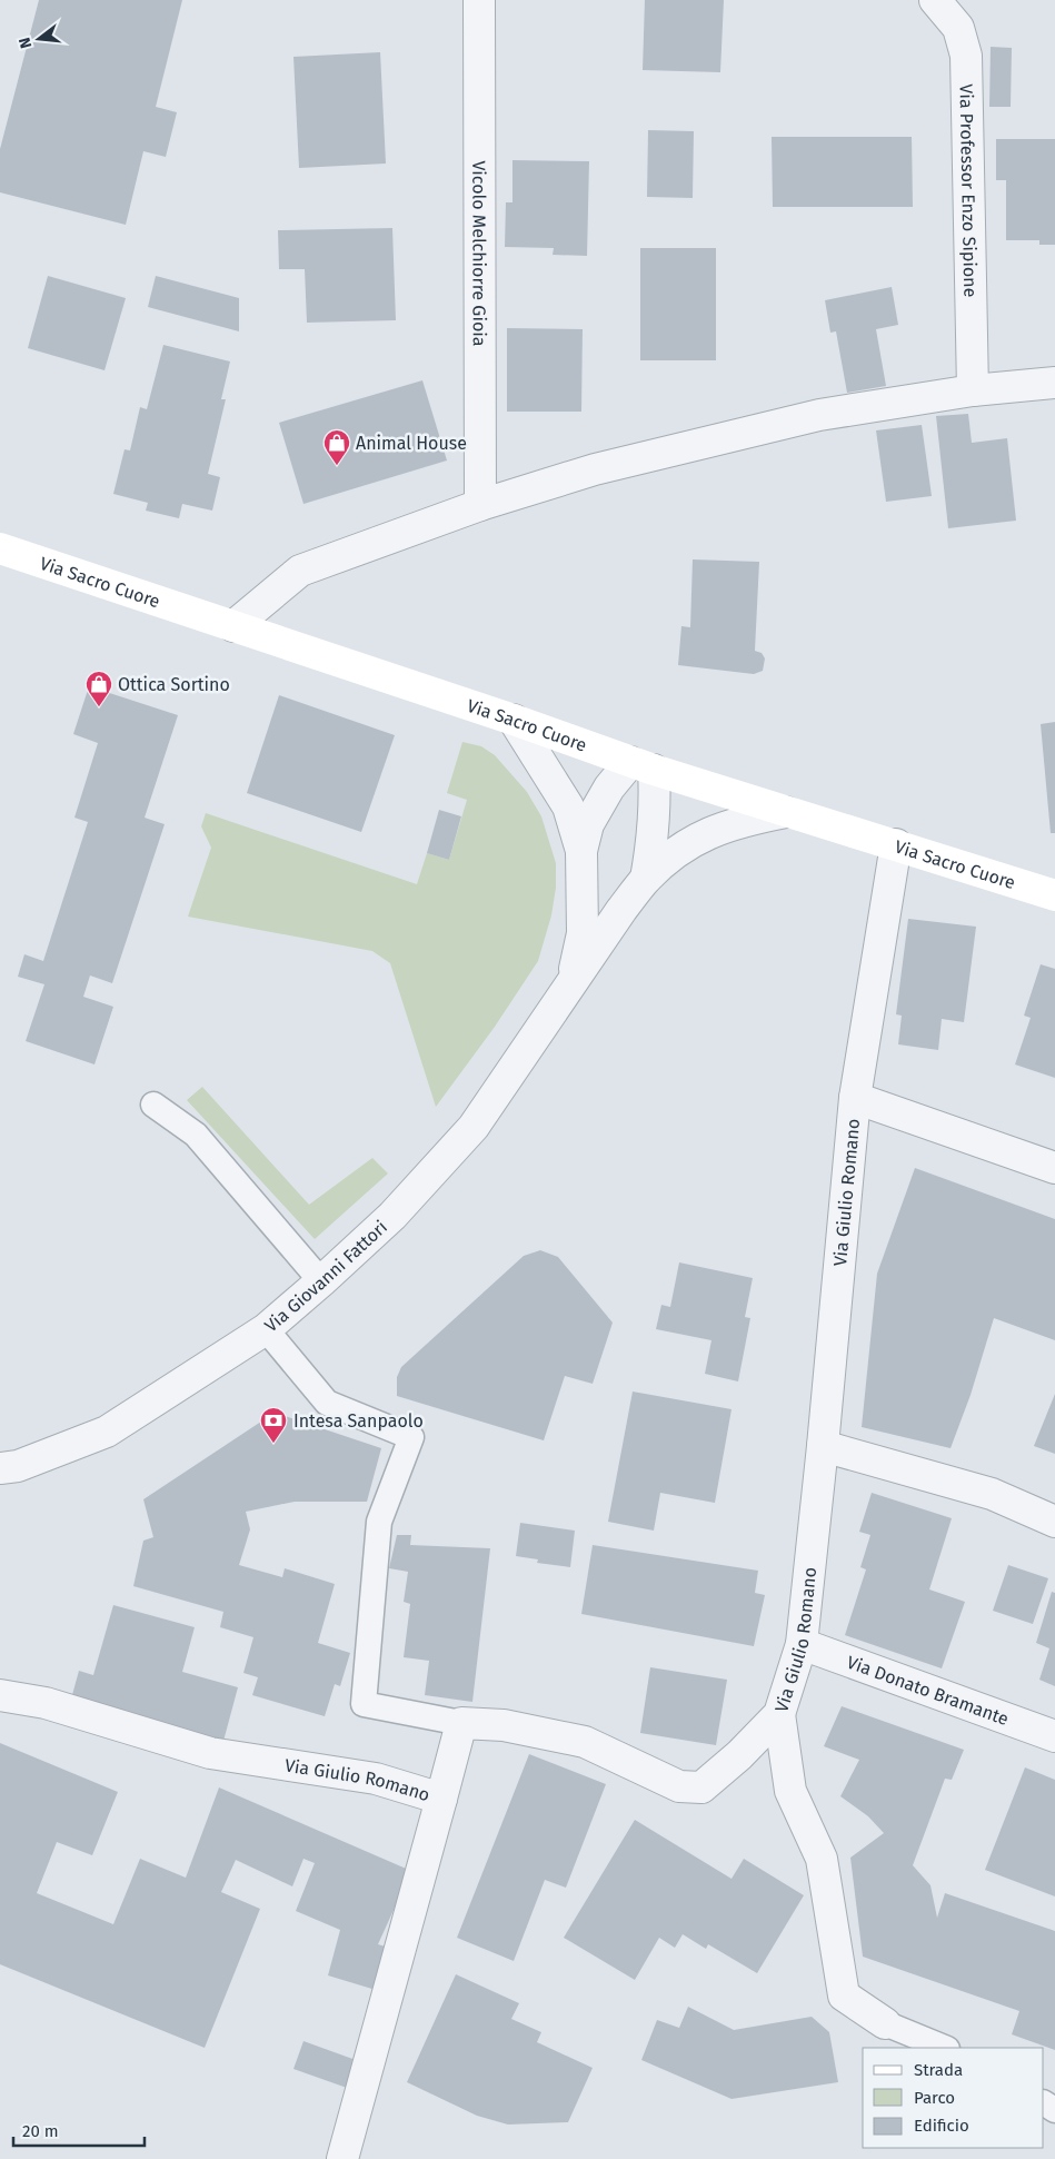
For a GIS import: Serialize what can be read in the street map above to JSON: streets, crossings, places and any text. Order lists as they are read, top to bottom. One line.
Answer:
{"streets":{"street":["Via Professor Enzo Sipione","Vicolo Melchiorre Gioia","Via Sacro Cuore","Via Giulio Romano","Via Giovanni Fattori","Via Donato Bramante"]},"crossings":[["Via Sacro Cuore","Via Giulio Romano"],["Via Giulio Romano","Via Donato Bramante"]],"places":{"shop":["Animal House","Ottica Sortino"],"bank":["Intesa Sanpaolo"]},"legend":["Strada","Parco","Edificio"],"scale_bar":"20 m","north":"left"}
